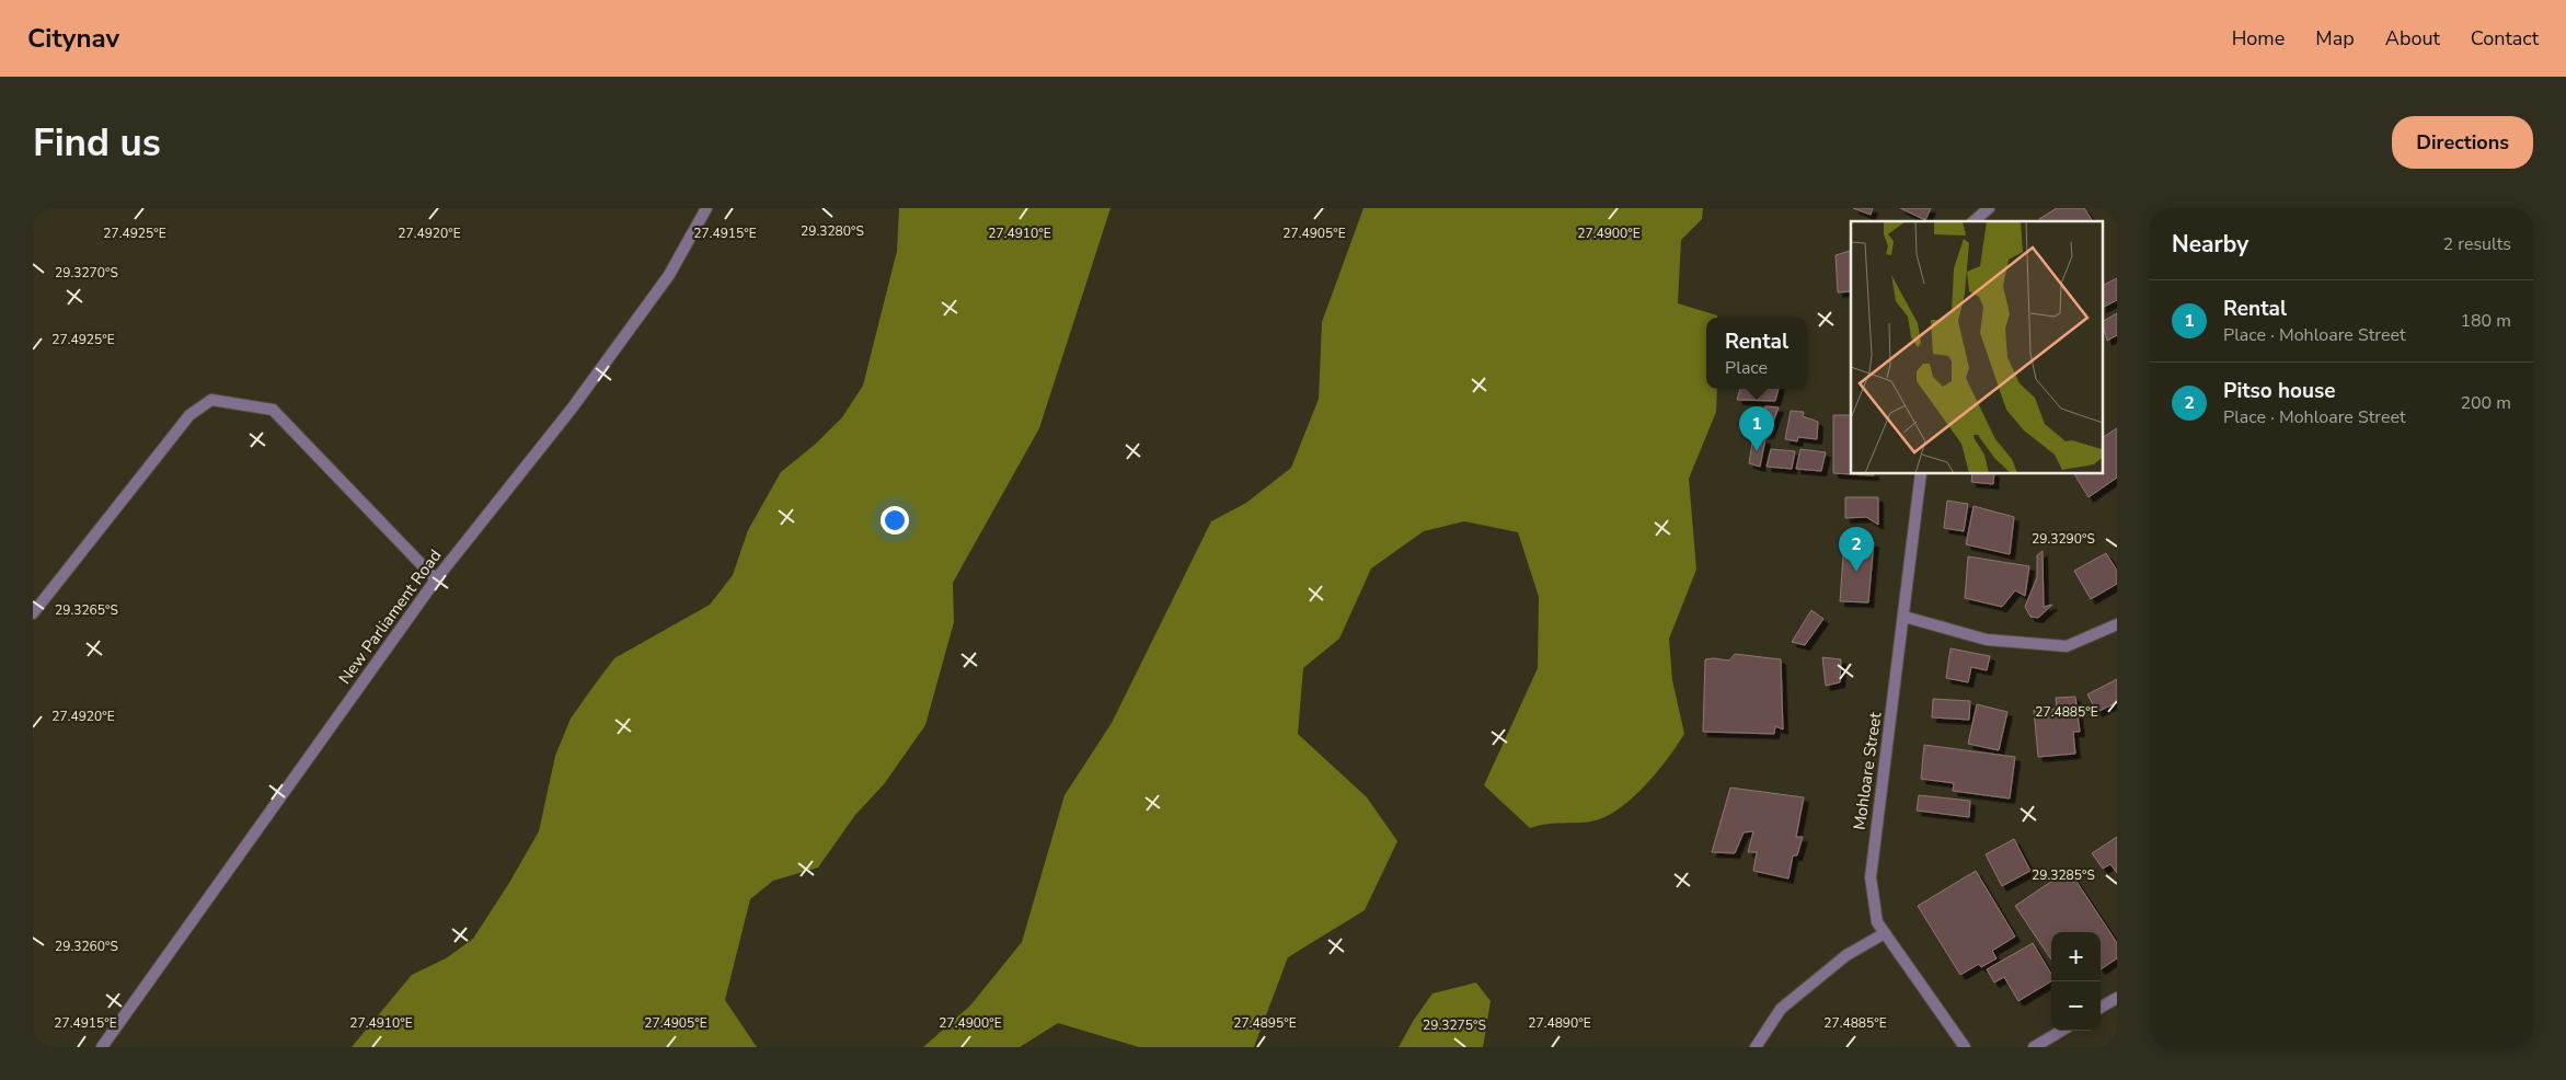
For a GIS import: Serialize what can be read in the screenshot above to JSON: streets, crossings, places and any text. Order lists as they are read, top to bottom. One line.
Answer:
{"streets":{"street":["New Parliament Road","Mohloare Street"]},"page":{"header":"Citynav","nav":["Home","Map","About","Contact"],"buttons":"Directions","title":"Find us","heading":["Nearby","2 results"],"list":[{"mark":"1","name":"Rental","note":"Place · Mohloare Street","value":"180 m"},{"mark":"2","name":"Pitso house","note":"Place · Mohloare Street","value":"200 m"}],"popup":["Rental","Place"],"pins":["1","2"],"map_buttons":["+","−"]},"coordinates":["29.3280°S","27.4925°E","27.4920°E","27.4915°E","27.4910°E","27.4905°E","27.4900°E","29.3270°S","29.3290°S","29.3265°S","27.4885°E","29.3285°S","29.3260°S","27.4895°E","27.4890°E","29.3275°S"]}
